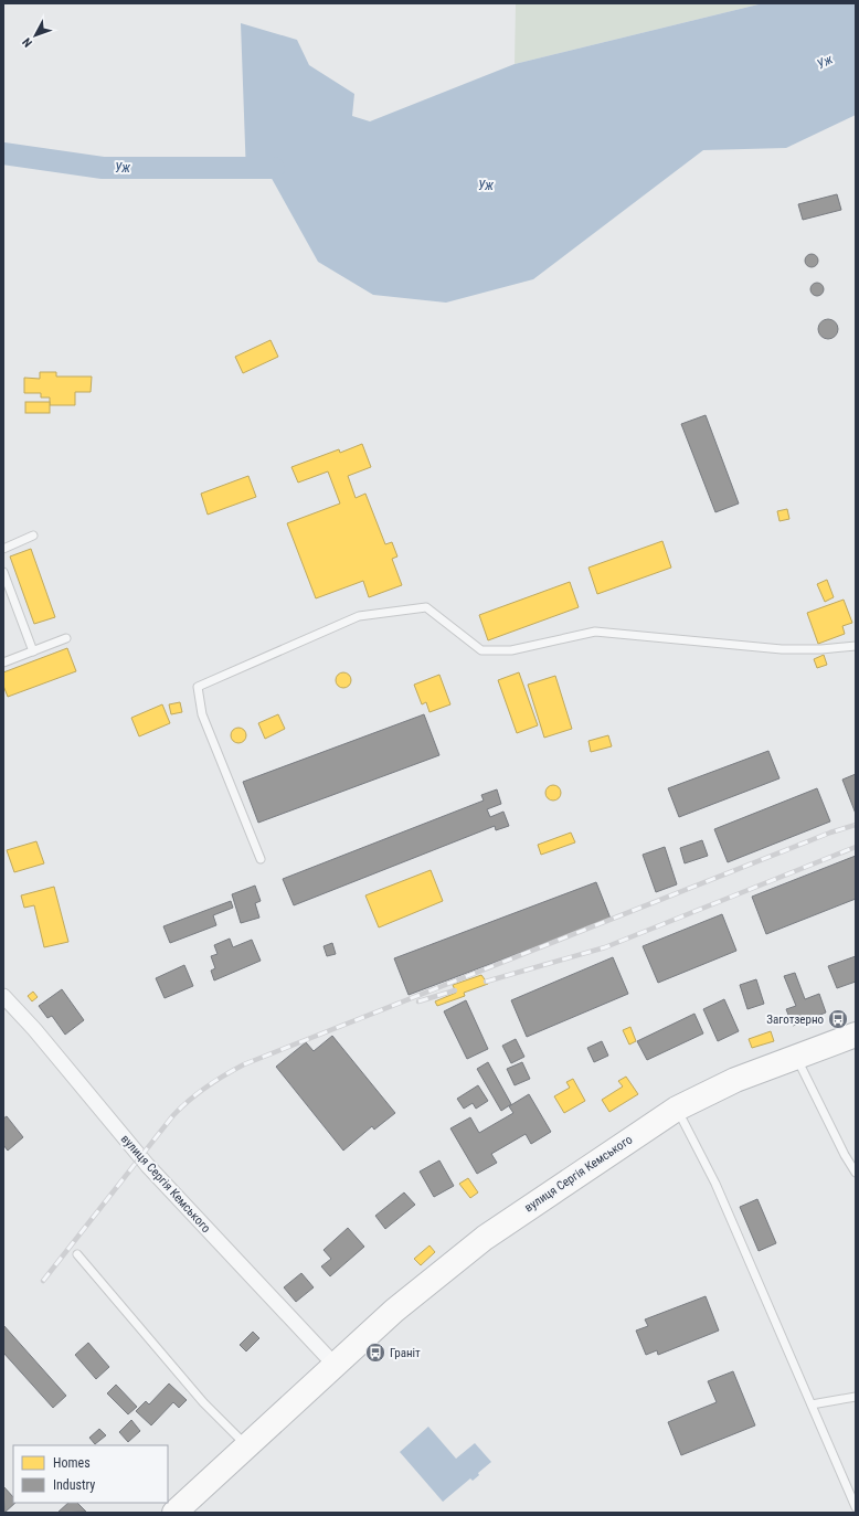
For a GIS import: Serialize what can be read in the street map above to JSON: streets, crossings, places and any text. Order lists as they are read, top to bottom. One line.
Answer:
{"streets":{"highway":["вулиця Сергія Кемського"]},"water":["Уж"],"places":{"bus stop":["Заготзерно","Граніт"]},"legend":["Homes","Industry"],"north":"bottom left"}
